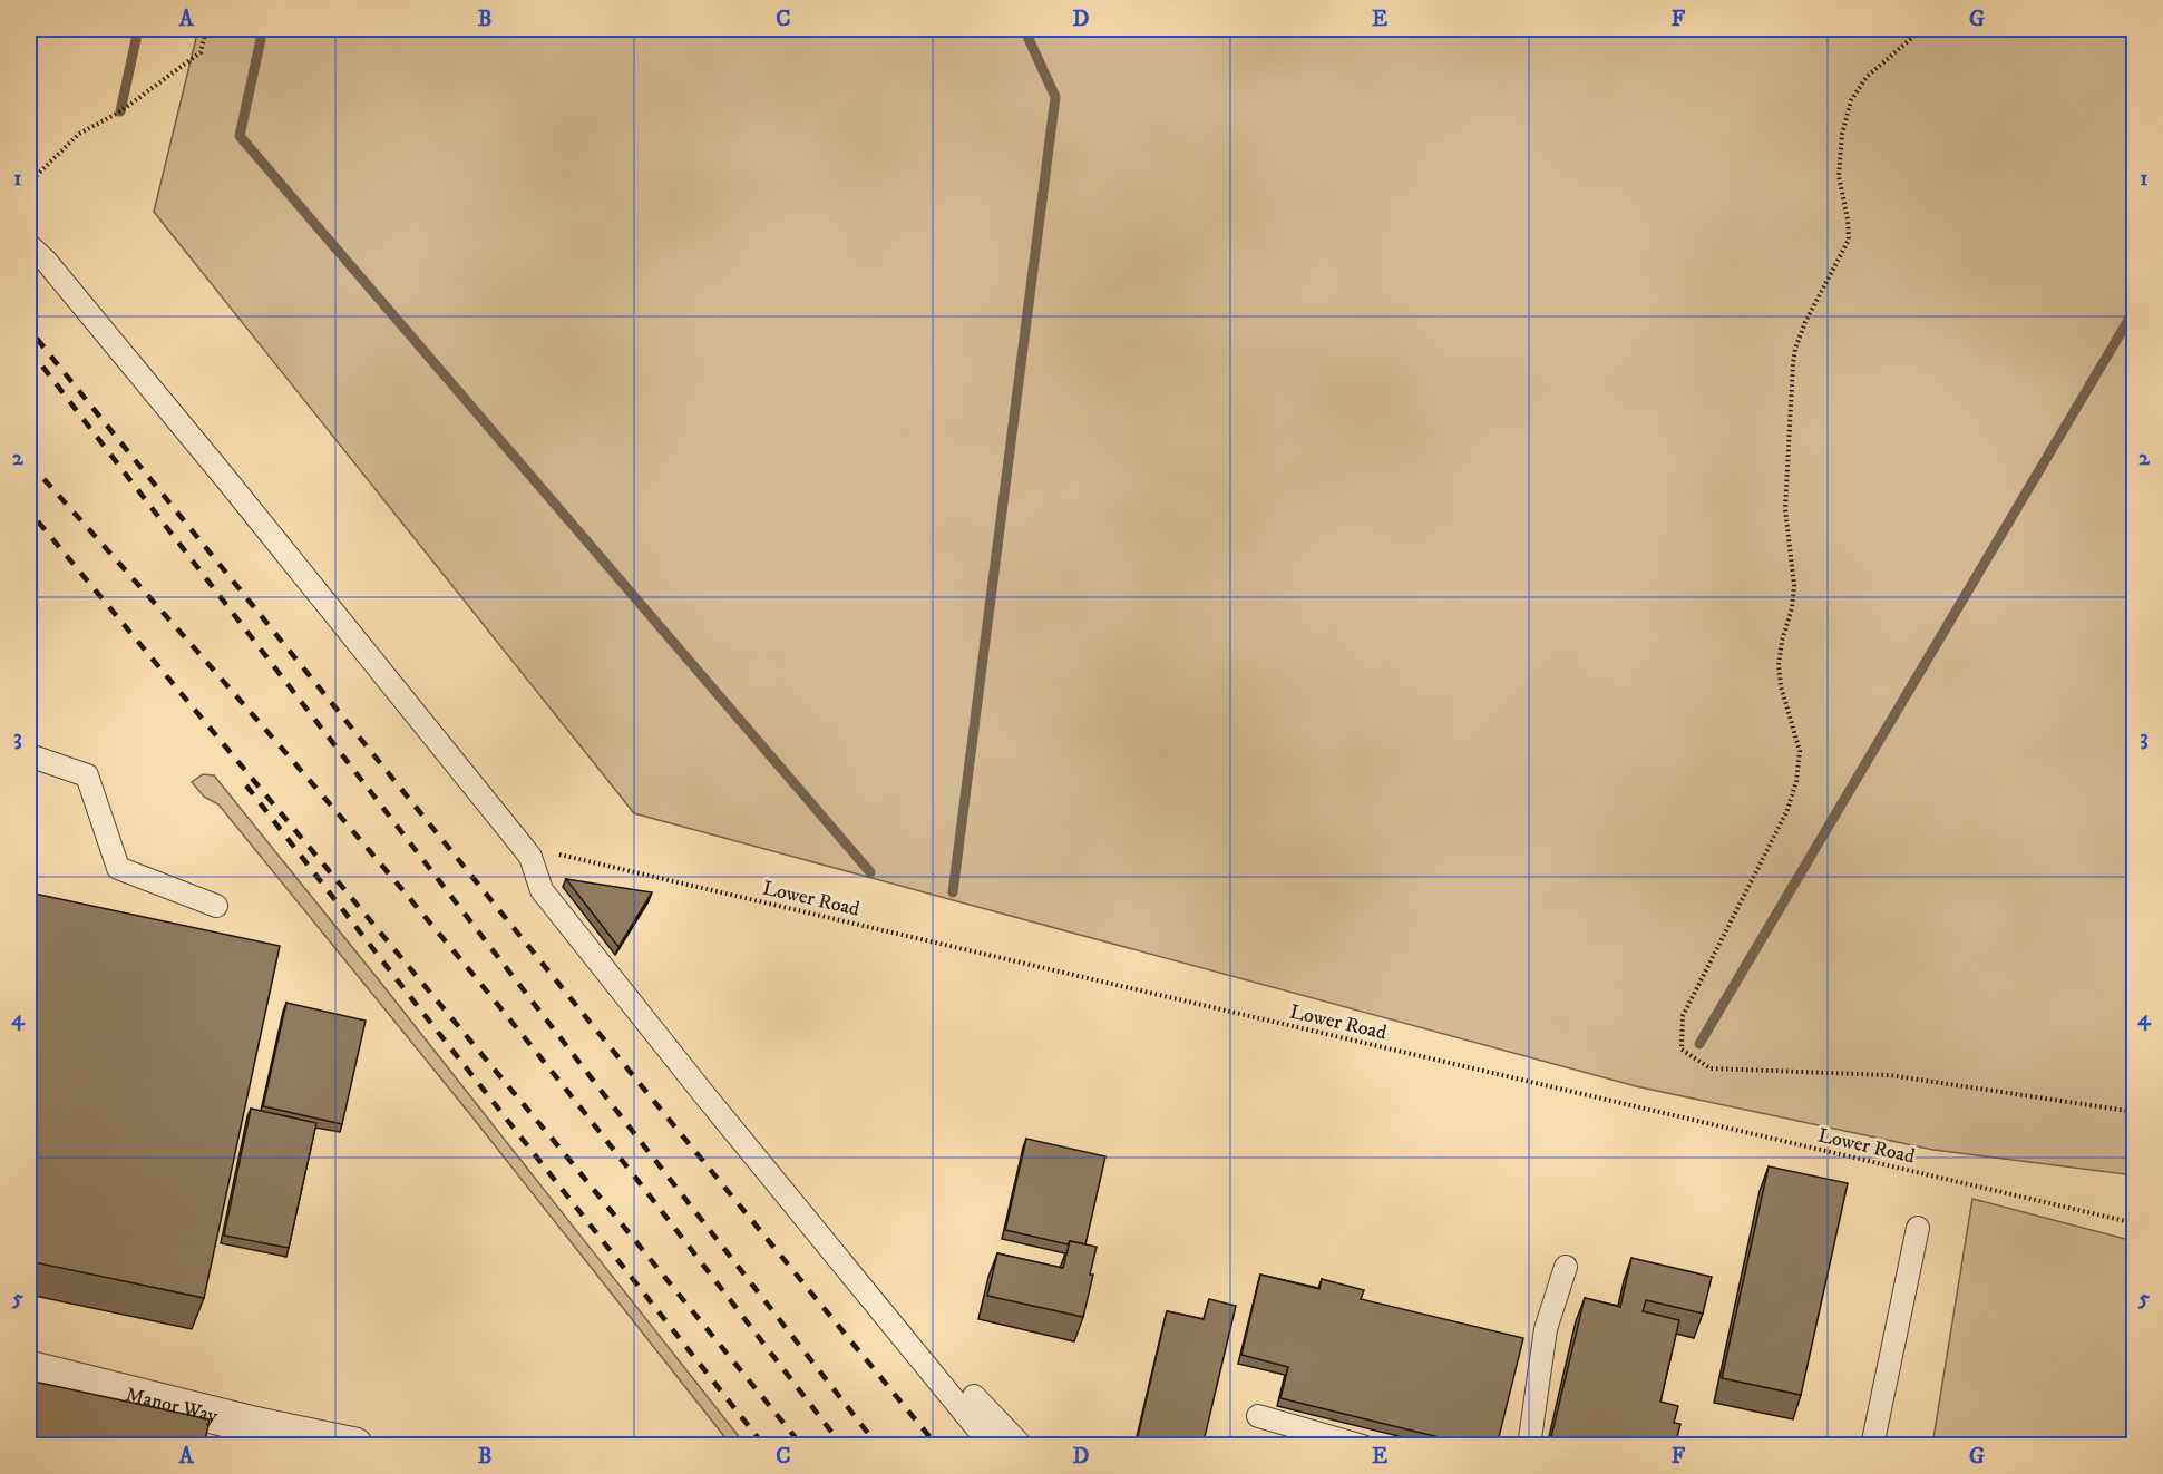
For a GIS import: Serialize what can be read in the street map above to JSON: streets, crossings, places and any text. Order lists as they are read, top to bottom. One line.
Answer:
{"streets":{"street":["Manor Way"],"path":["Lower Road"]},"grid":{"columns":["A","B","C","D","E","F","G"],"rows":["1","2","3","4","5"]}}
